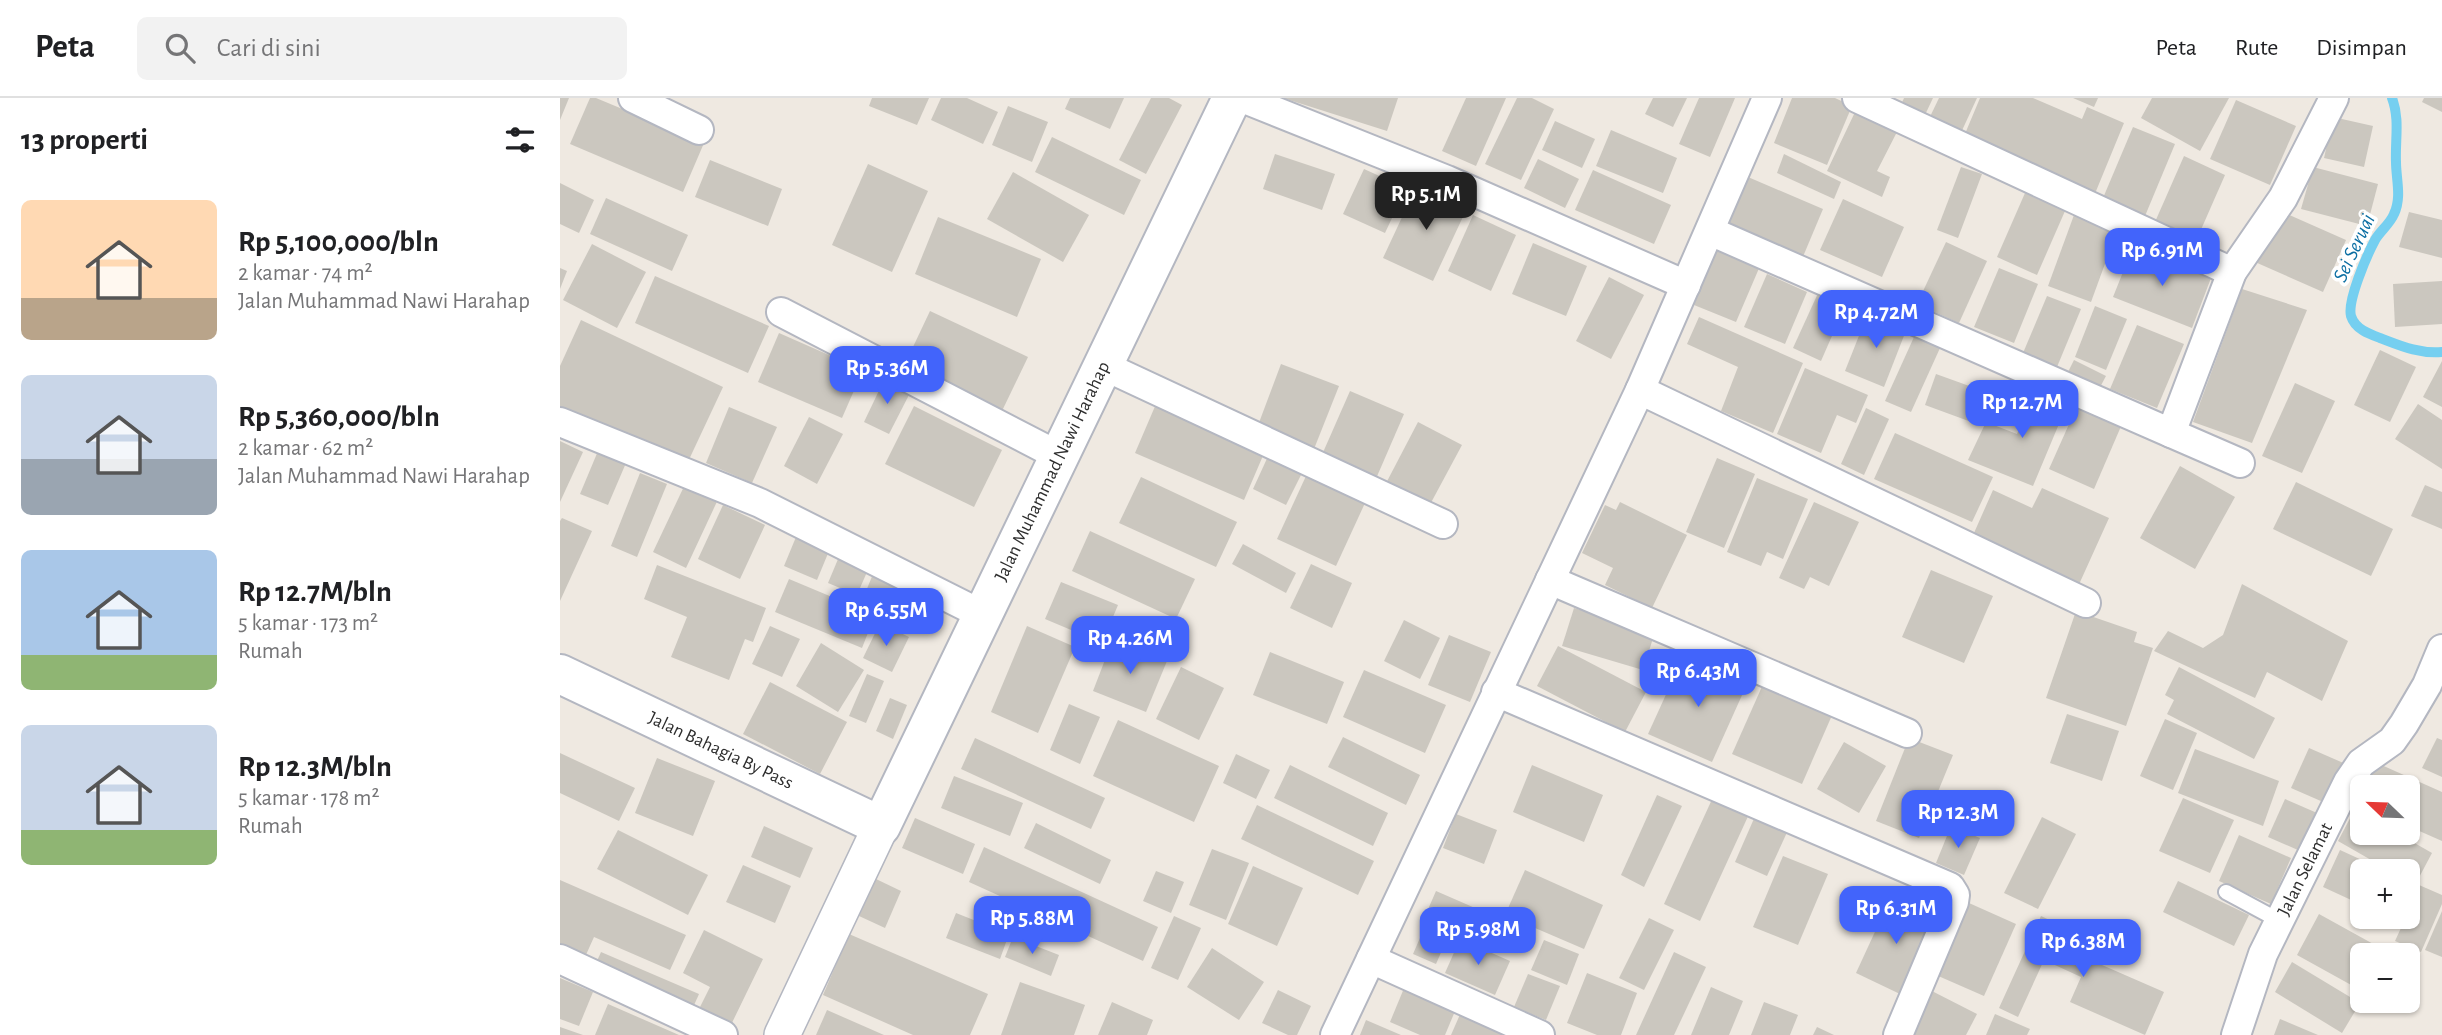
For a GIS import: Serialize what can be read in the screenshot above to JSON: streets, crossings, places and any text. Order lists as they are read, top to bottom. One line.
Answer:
{"streets":{"main road":["Jalan Muhammad Nawi Harahap","Jalan Bahagia By Pass"],"street":["Jalan Selamat"]},"crossings":[["Jalan Muhammad Nawi Harahap","Jalan Bahagia By Pass"]],"water":["Sei Seruai"],"north":"top left","page":{"header":"Peta","search":"Cari di sini","nav":["Peta","Rute","Disimpan"],"heading":"13 properti","price":["Rp 5.1M","Rp 6.91M","Rp 4.72M","Rp 5.36M","Rp 12.7M","Rp 6.55M","Rp 4.26M","Rp 6.43M","Rp 12.3M","Rp 6.31M","Rp 5.88M","Rp 5.98M","Rp 6.38M"],"list":[{"name":"Rp 5,100,000/bln","note":"2 kamar · 74 m² · Jalan Muhammad Nawi Harahap"},{"name":"Rp 5,360,000/bln","note":"2 kamar · 62 m² · Jalan Muhammad Nawi Harahap"},{"name":"Rp 12.7M/bln","note":"5 kamar · 173 m² · Rumah"},{"name":"Rp 12.3M/bln","note":"5 kamar · 178 m² · Rumah"}],"map_buttons":["+","−"]}}
